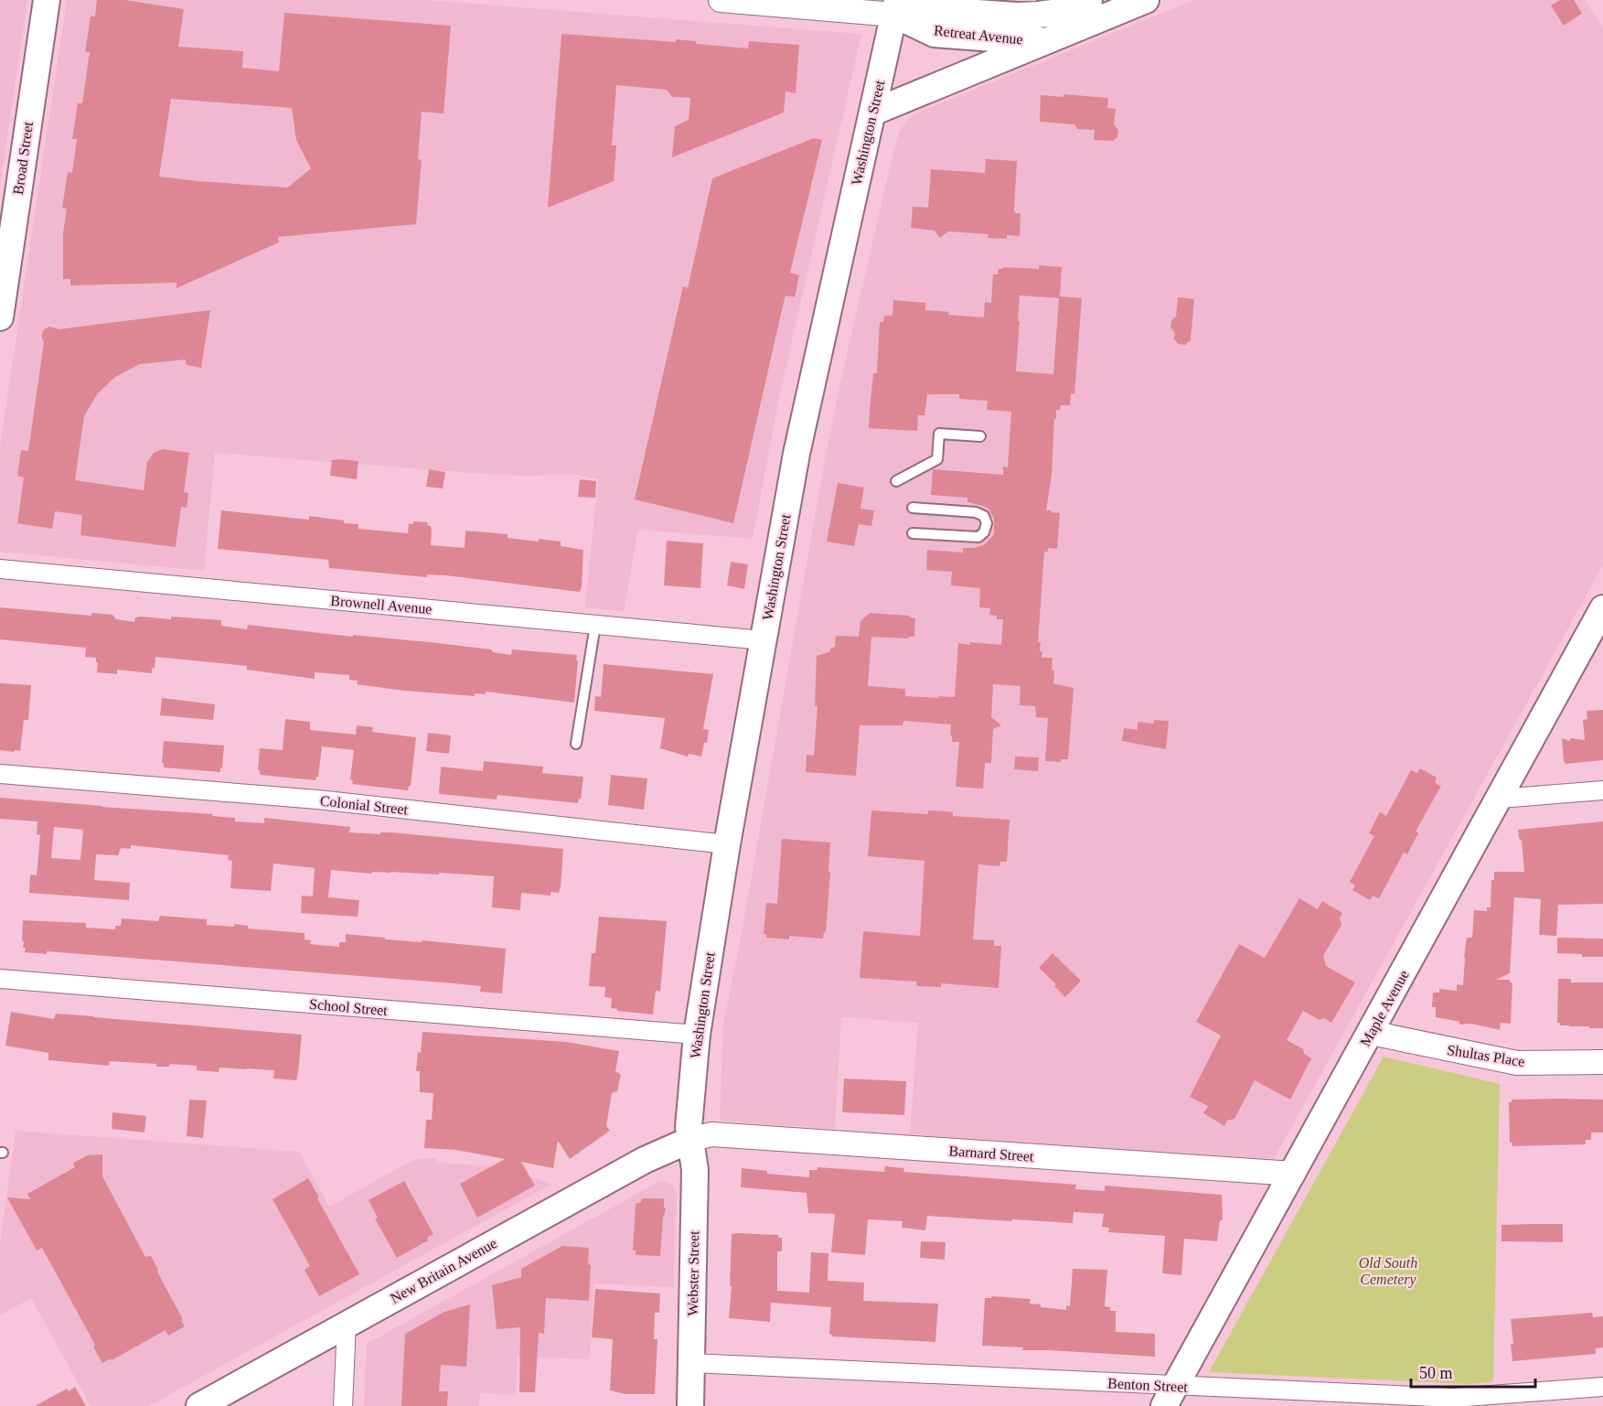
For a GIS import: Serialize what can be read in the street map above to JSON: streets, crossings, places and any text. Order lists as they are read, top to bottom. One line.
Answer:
{"streets":{"main road":["Retreat Avenue","Washington Street","Broad Street","Maple Avenue","New Britain Avenue","Webster Street"],"street":["Brownell Avenue","Colonial Street","School Street","Shultas Place","Barnard Street","Benton Street"]},"crossings":[["Retreat Avenue","Washington Street"],["Washington Street","Brownell Avenue"],["Washington Street","Colonial Street"],["Washington Street","School Street"],["Washington Street","Barnard Street"],["Washington Street","New Britain Avenue"],["Washington Street","Webster Street"],["Maple Avenue","Shultas Place"],["Maple Avenue","Barnard Street"],["Maple Avenue","Benton Street"],["Barnard Street","New Britain Avenue"],["Barnard Street","Webster Street"],["New Britain Avenue","Webster Street"],["Webster Street","Benton Street"]],"parks":["Old South Cemetery"],"scale_bar":"50 m"}
